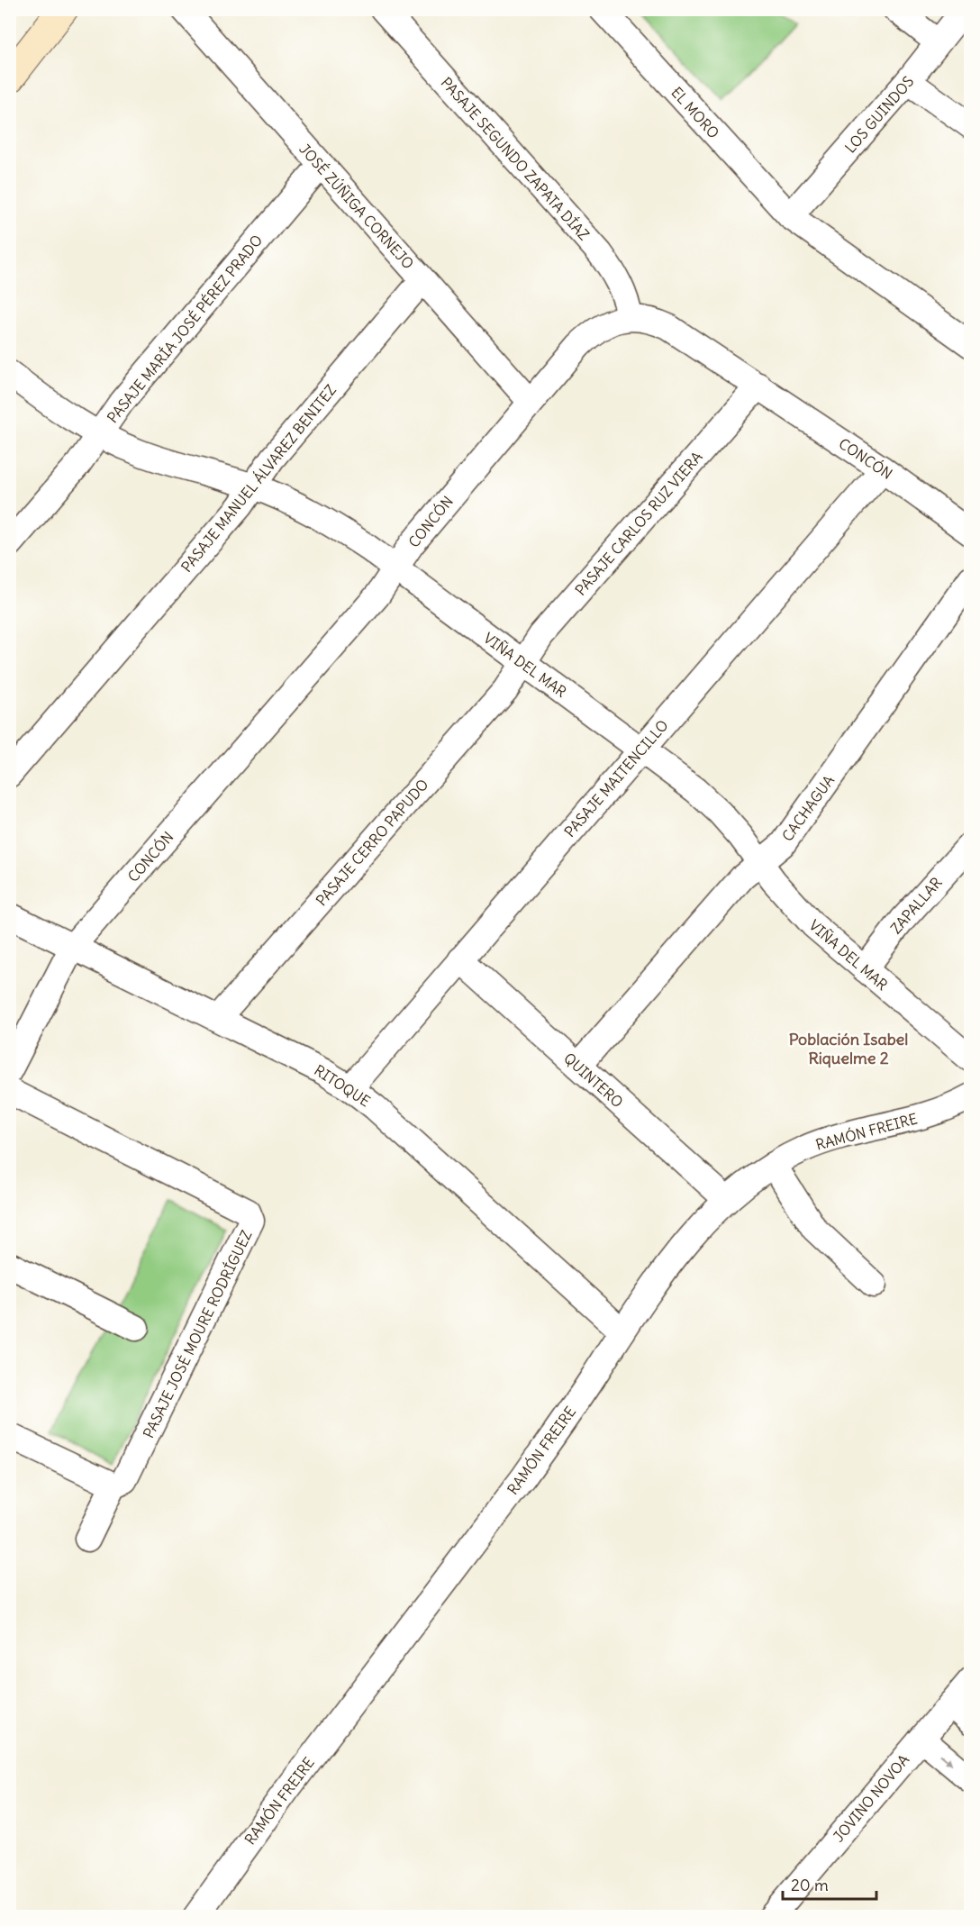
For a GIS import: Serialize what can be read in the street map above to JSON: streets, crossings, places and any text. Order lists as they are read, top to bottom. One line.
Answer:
{"streets":{"street":["EL MORO","LOS GUINDOS","PASAJE SEGUNDO ZAPATA DÍAZ","JOSÉ ZÚÑIGA CORNEJO","PASAJE MARÍA JOSÉ PÉREZ PRADO","CONCÓN","PASAJE MANUEL ÁLVAREZ BENITEZ","PASAJE CARLOS RUZ VIERA","VIÑA DEL MAR","PASAJE MAITENCILLO","CACHAGUA","PASAJE CERRO PAPUDO","ZAPALLAR","QUINTERO","RITOQUE","RAMÓN FREIRE","PASAJE JOSÉ MOURE RODRÍGUEZ","JOVINO NOVOA"]},"crossings":[["EL MORO","LOS GUINDOS"],["PASAJE SEGUNDO ZAPATA DÍAZ","CONCÓN"],["JOSÉ ZÚÑIGA CORNEJO","PASAJE MARÍA JOSÉ PÉREZ PRADO"],["JOSÉ ZÚÑIGA CORNEJO","CONCÓN"],["JOSÉ ZÚÑIGA CORNEJO","PASAJE MANUEL ÁLVAREZ BENITEZ"],["PASAJE MARÍA JOSÉ PÉREZ PRADO","VIÑA DEL MAR"],["CONCÓN","PASAJE CARLOS RUZ VIERA"],["CONCÓN","VIÑA DEL MAR"],["CONCÓN","PASAJE MAITENCILLO"],["CONCÓN","RITOQUE"],["PASAJE MANUEL ÁLVAREZ BENITEZ","VIÑA DEL MAR"],["PASAJE CARLOS RUZ VIERA","VIÑA DEL MAR"],["PASAJE CARLOS RUZ VIERA","PASAJE CERRO PAPUDO"],["VIÑA DEL MAR","PASAJE MAITENCILLO"],["VIÑA DEL MAR","CACHAGUA"],["VIÑA DEL MAR","PASAJE CERRO PAPUDO"],["VIÑA DEL MAR","ZAPALLAR"],["PASAJE MAITENCILLO","QUINTERO"],["PASAJE MAITENCILLO","RITOQUE"],["CACHAGUA","QUINTERO"],["PASAJE CERRO PAPUDO","RITOQUE"],["QUINTERO","RAMÓN FREIRE"],["RITOQUE","RAMÓN FREIRE"]],"districts":["Población Isabel Riquelme 2"],"scale_bar":"20 m"}
